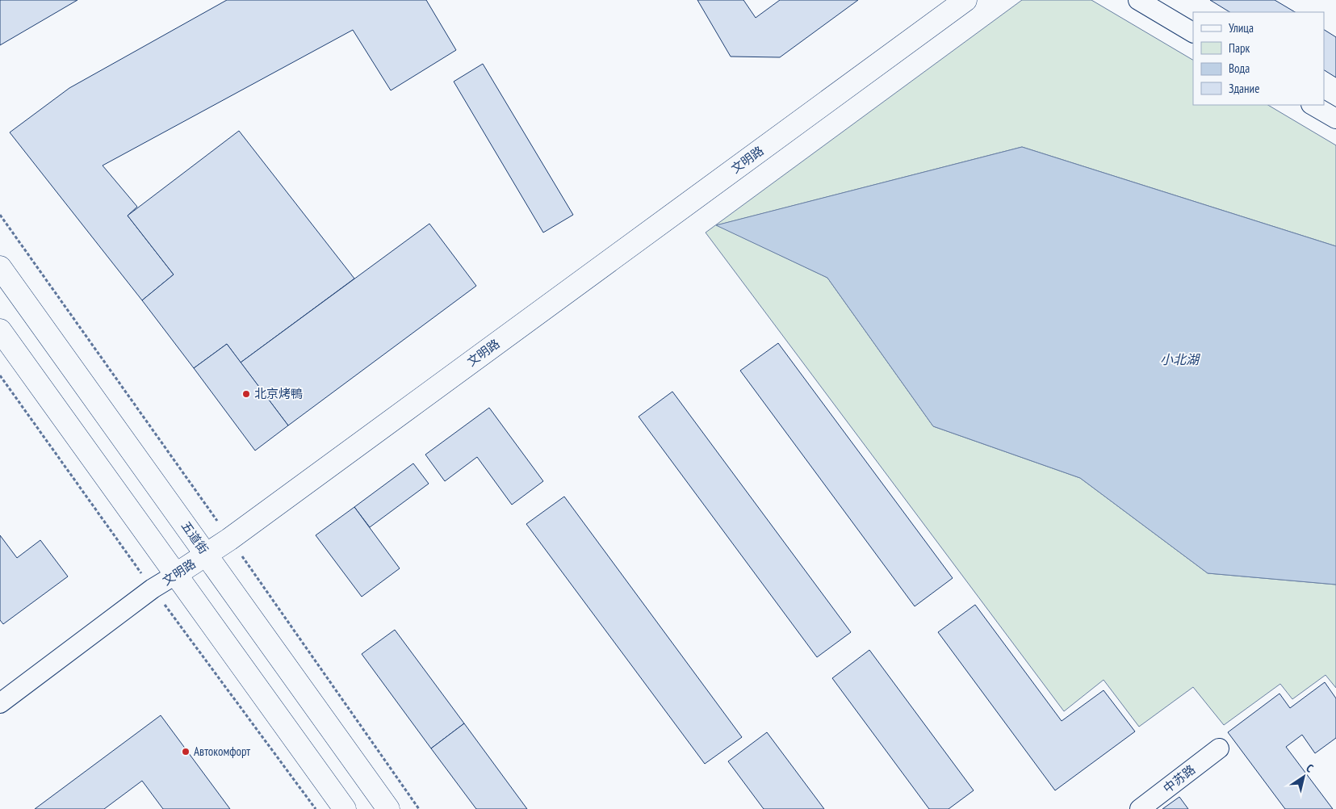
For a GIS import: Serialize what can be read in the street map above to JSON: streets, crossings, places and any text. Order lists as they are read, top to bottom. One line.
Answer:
{"streets":{"main road":["文明路","五道街"],"street":["中苏路"]},"crossings":[["文明路","五道街"]],"water":["小北湖"],"places":["北京烤鴨","Автокомфорт"],"legend":["Улица","Парк","Вода","Здание"],"north":"top right"}
